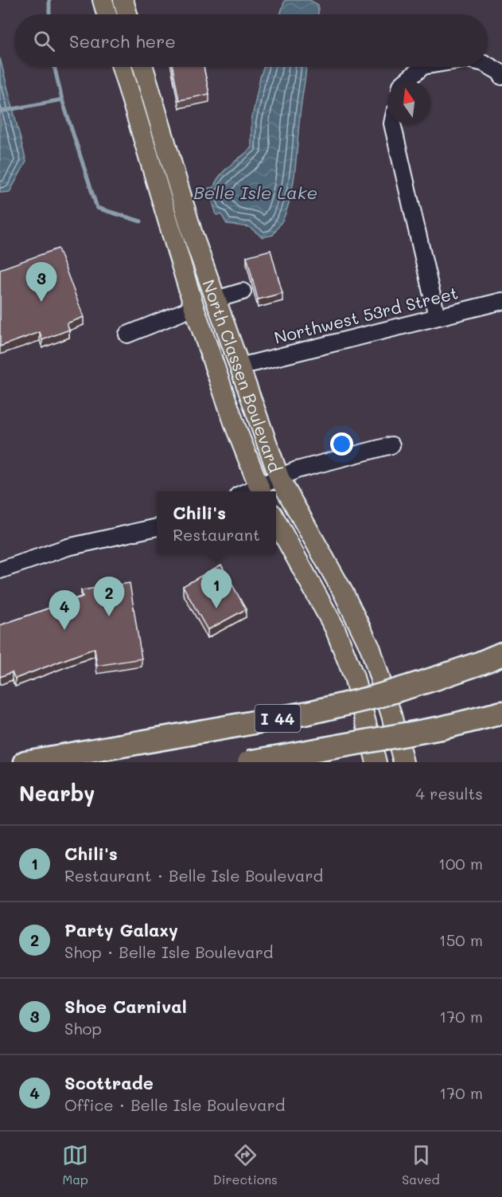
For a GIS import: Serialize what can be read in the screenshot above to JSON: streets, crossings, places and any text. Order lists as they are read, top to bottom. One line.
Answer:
{"streets":{"highway":["I 44"],"main road":["North Classen Boulevard"],"street":["Northwest 53rd Street"]},"crossings":[["Northwest 53rd Street","North Classen Boulevard"]],"water":["Belle Isle Lake"],"north":"top","page":{"search":"Search here","pins":["3","1","2","4"],"popup":["Chili's","Restaurant"],"heading":["Nearby","4 results"],"list":[{"mark":"1","name":"Chili's","note":"Restaurant · Belle Isle Boulevard","value":"100 m"},{"mark":"2","name":"Party Galaxy","note":"Shop · Belle Isle Boulevard","value":"150 m"},{"mark":"3","name":"Shoe Carnival","note":"Shop","value":"170 m"},{"mark":"4","name":"Scottrade","note":"Office · Belle Isle Boulevard","value":"170 m"}],"nav":["Map","Directions","Saved"]}}
